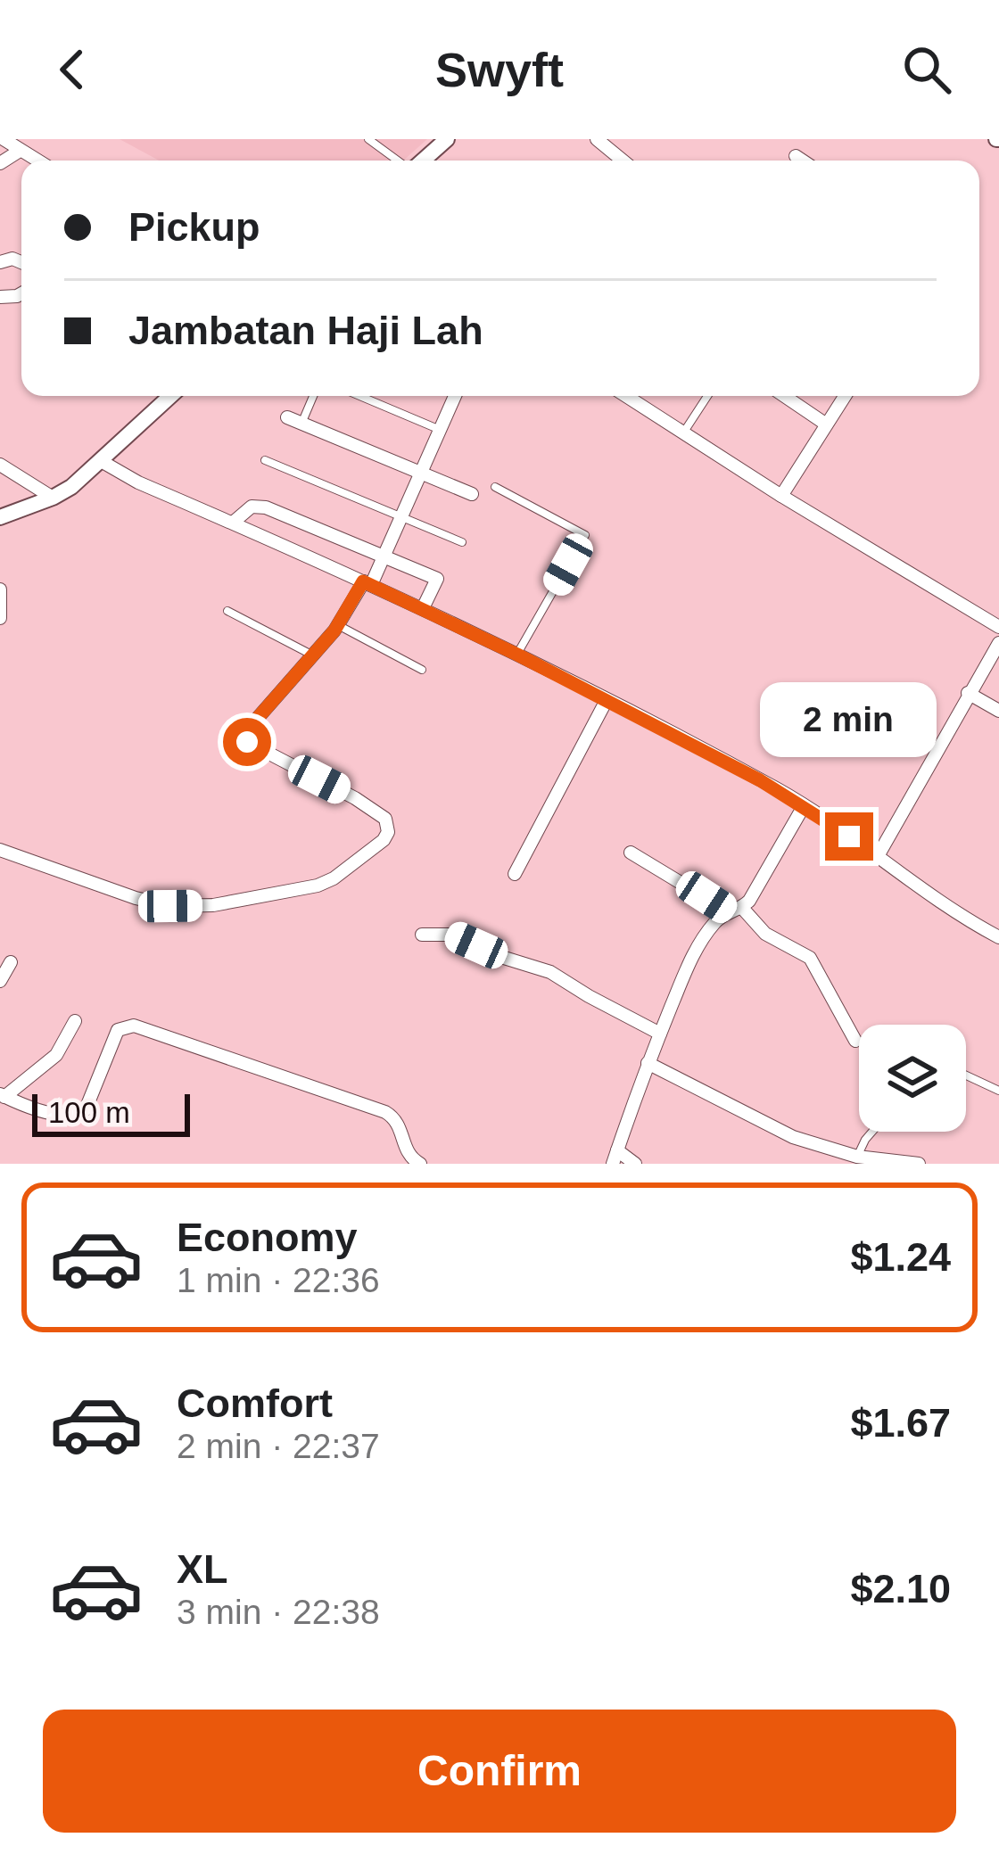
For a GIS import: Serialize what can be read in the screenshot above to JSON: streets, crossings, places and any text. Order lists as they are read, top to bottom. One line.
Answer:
{"scale_bar":"100 m","page":{"header":"Swyft","banner":["Pickup","Jambatan Haji Lah"],"bubble":"2 min","scale":"100 m","list":[{"name":"Economy","note":"1 min · 22:36","value":"$1.24"},{"name":"Comfort","note":"2 min · 22:37","value":"$1.67"},{"name":"XL","note":"3 min · 22:38","value":"$2.10"}],"buttons":"Confirm"}}
